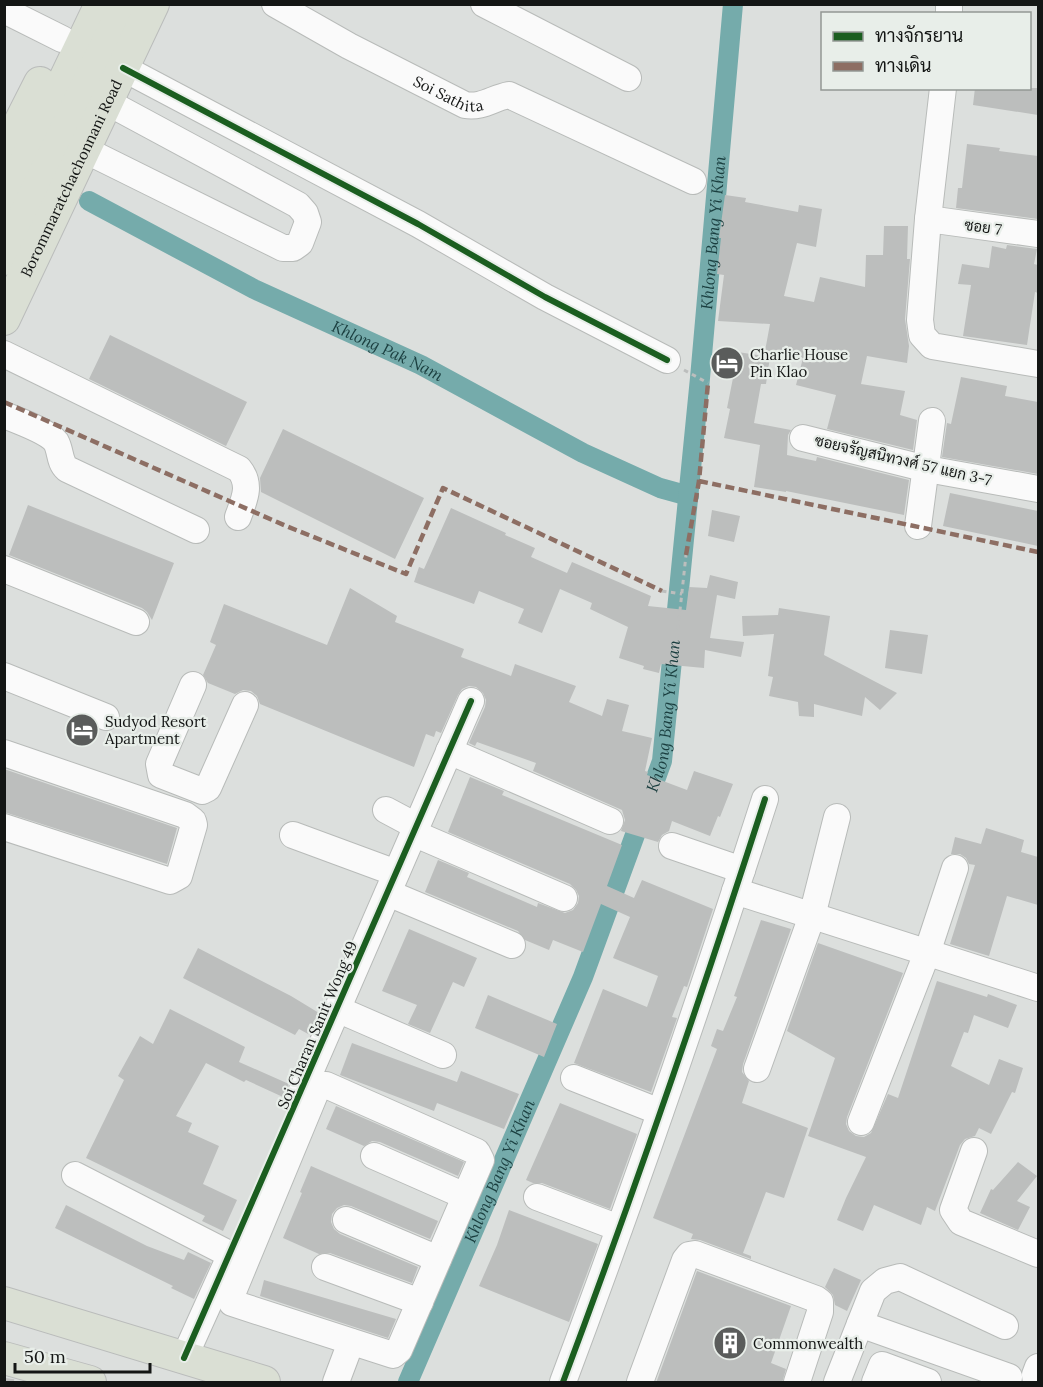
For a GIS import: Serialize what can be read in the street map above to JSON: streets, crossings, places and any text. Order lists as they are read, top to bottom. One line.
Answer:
{"streets":{"main road":["Borommaratchachonnani Road"],"street":["Soi Sathita","ซอย 7","ซอยจรัญสนิทวงศ์ 57 แยก 3-7","Soi Charan Sanit Wong 49"]},"water":["Khlong Bang Yi Khan","Khlong Pak Nam"],"places":{"hotel":["Charlie House Pin Klao","Sudyod Resort Apartment"],"building":["Commonwealth"]},"legend":["ทางจักรยาน","ทางเดิน"],"scale_bar":"50 m"}
